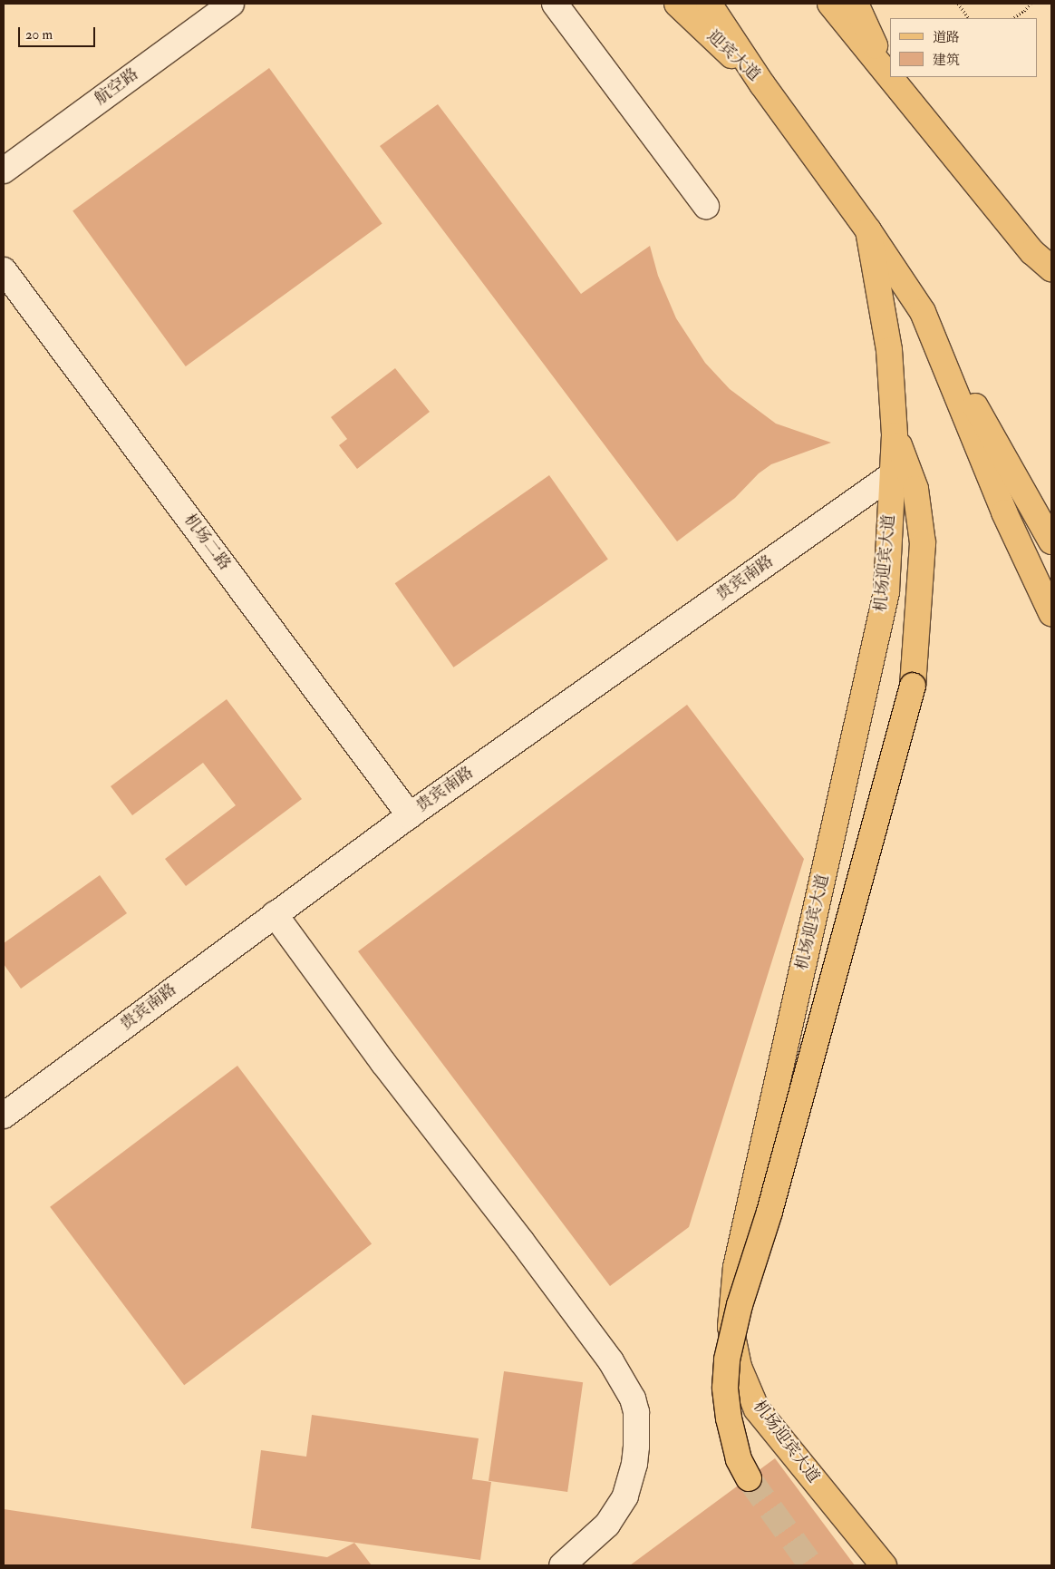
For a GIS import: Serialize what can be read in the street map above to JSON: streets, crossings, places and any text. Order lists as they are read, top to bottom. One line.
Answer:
{"streets":{"main road":["迎宾大道","机场迎宾大道"],"street":["航空路","机场二路","贵宾南路"]},"crossings":[["机场二路","贵宾南路"],["机场迎宾大道","贵宾南路"]],"legend":["道路","建筑"],"scale_bar":"20 m"}
